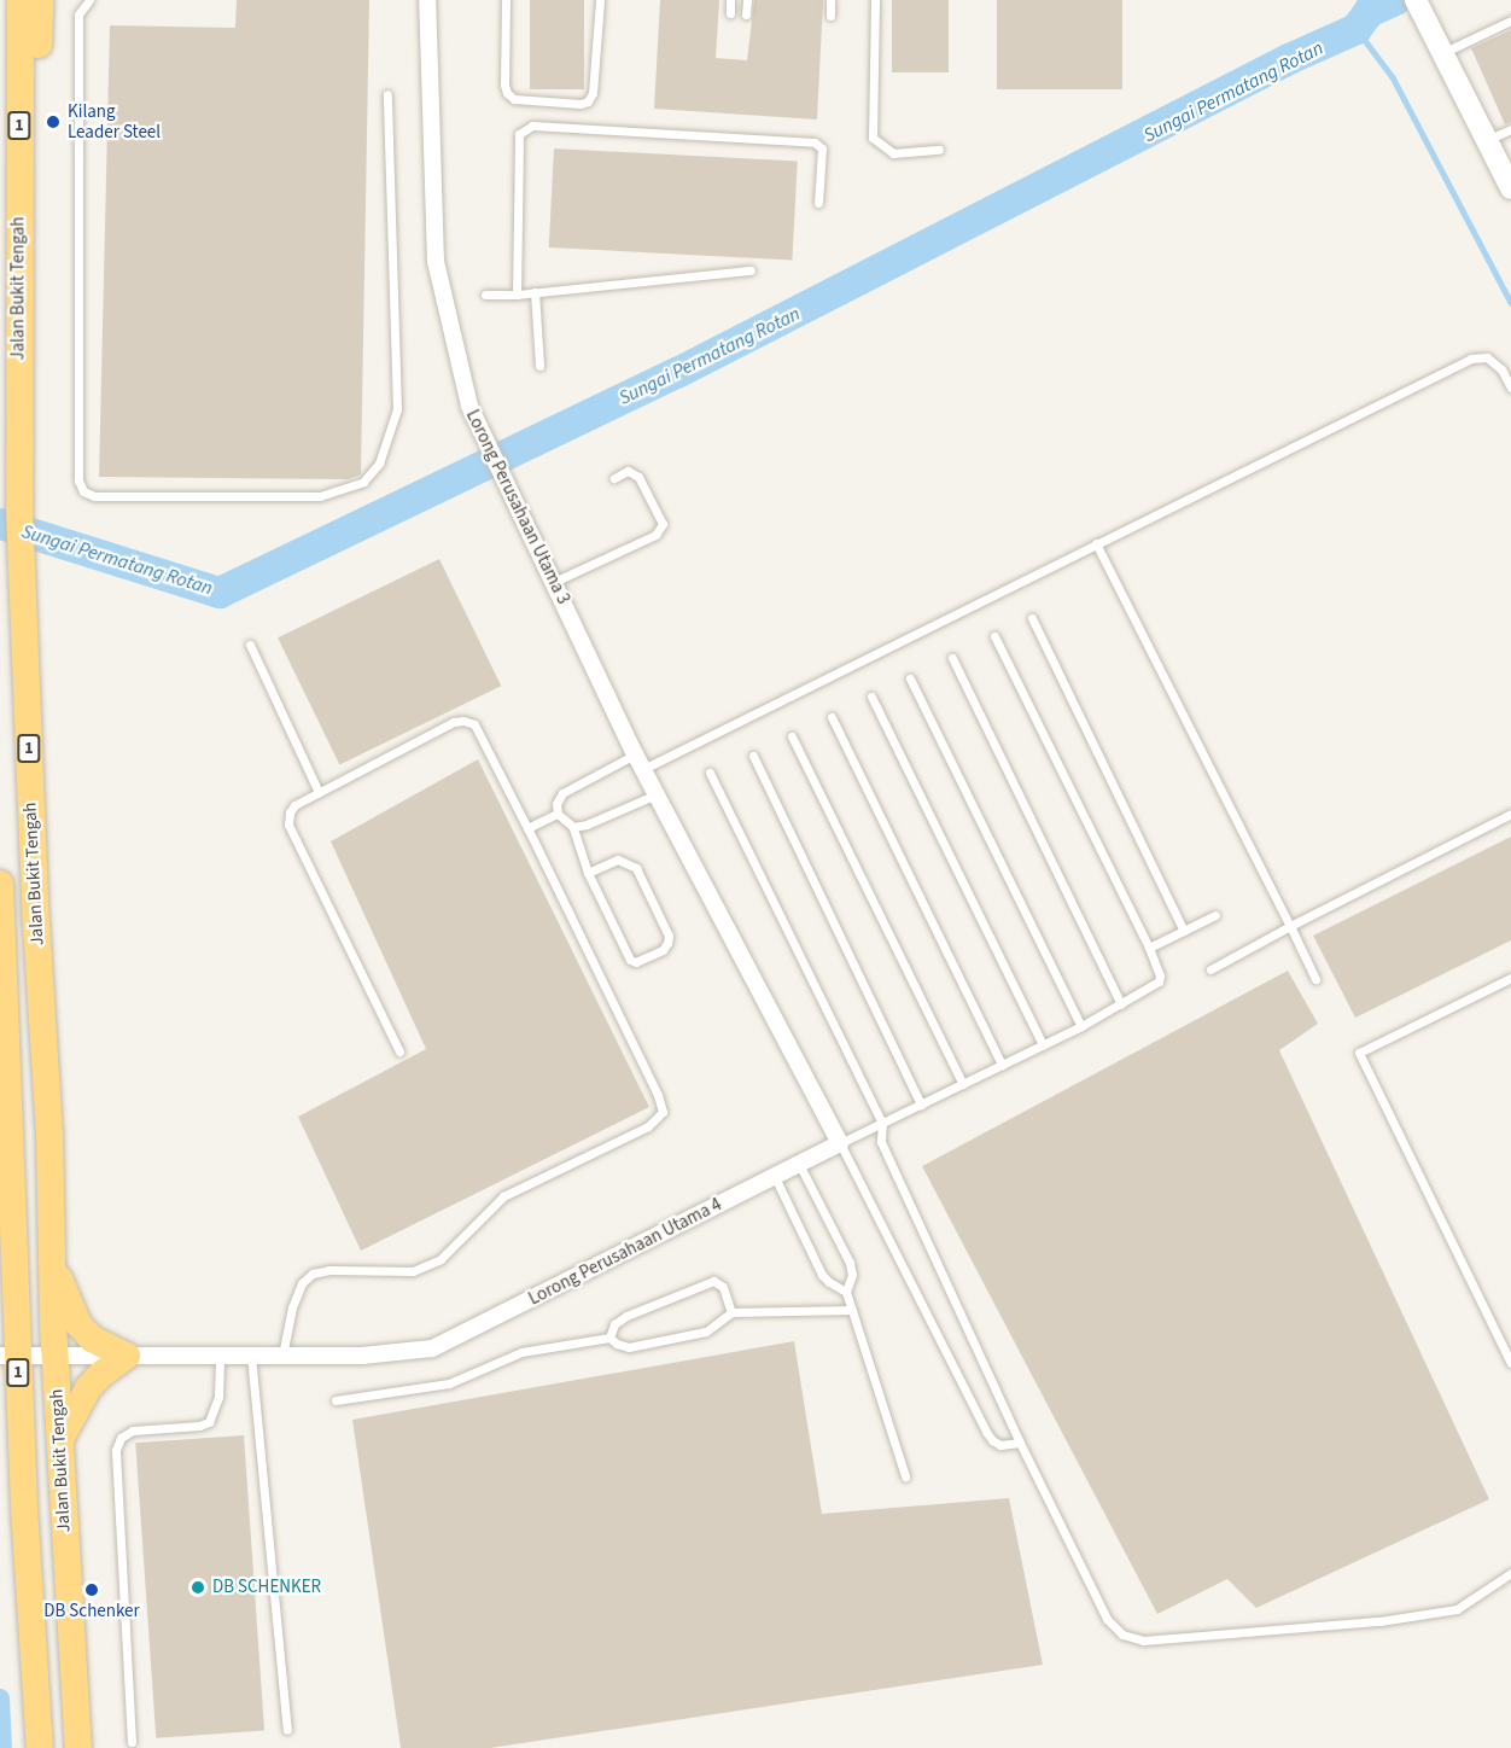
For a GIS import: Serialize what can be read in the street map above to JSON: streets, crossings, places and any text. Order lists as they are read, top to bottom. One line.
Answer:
{"streets":{"highway":["1","Jalan Bukit Tengah"],"street":["Lorong Perusahaan Utama 3","Lorong Perusahaan Utama 4"]},"crossings":[["Jalan Bukit Tengah","Lorong Perusahaan Utama 4"]],"water":["Sungai Permatang Rotan"],"places":["Kilang Leader Steel","DB SCHENKER","DB Schenker"]}
